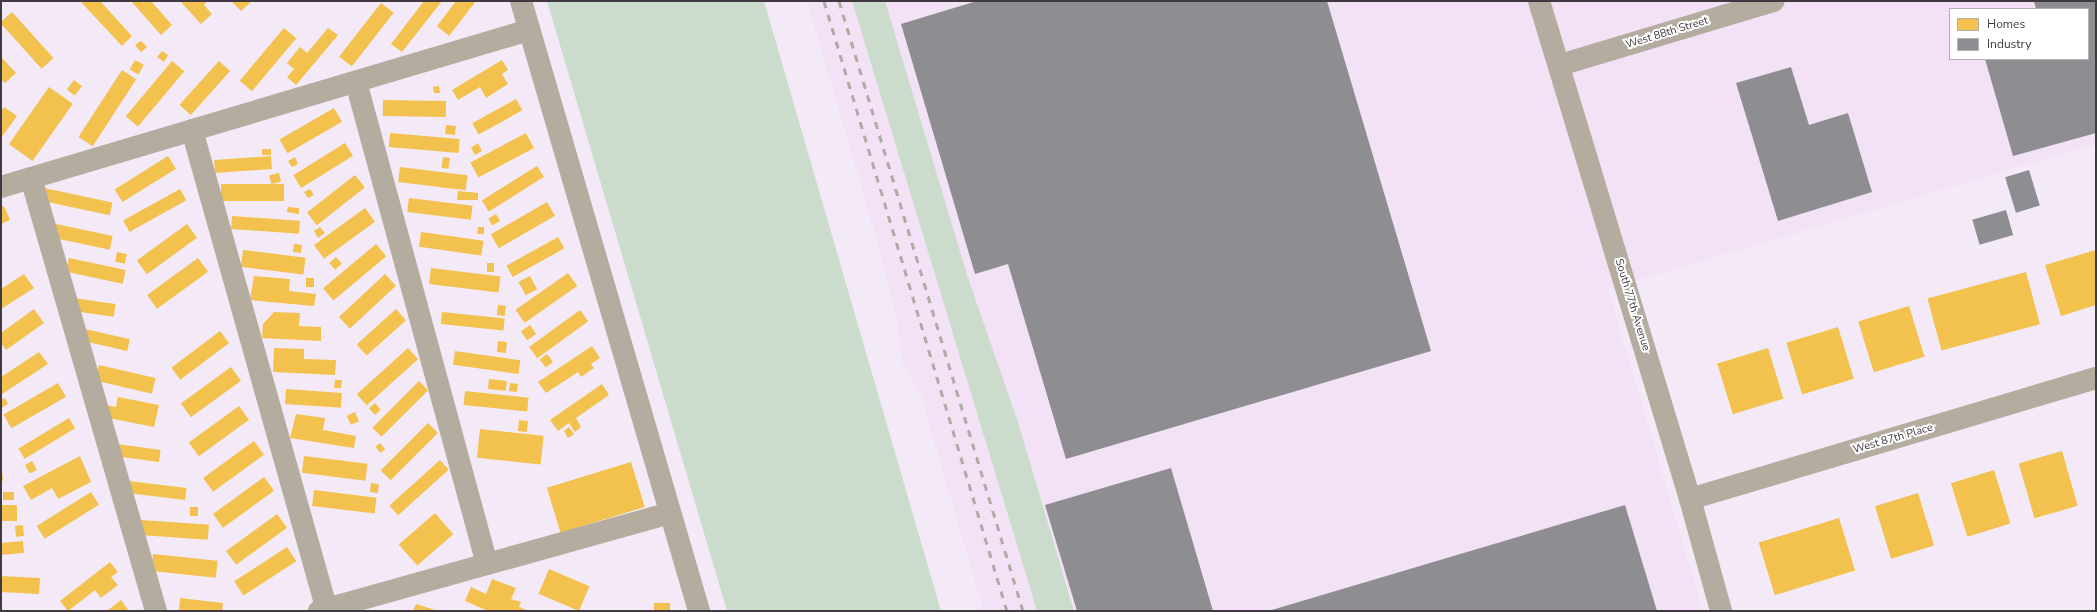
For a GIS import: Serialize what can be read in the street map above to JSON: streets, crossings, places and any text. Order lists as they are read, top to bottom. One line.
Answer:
{"streets":{"street":["West 88th Street","South 77th Avenue","West 87th Place"]},"crossings":[["West 88th Street","South 77th Avenue"],["South 77th Avenue","West 87th Place"]],"legend":["Homes","Industry"]}
